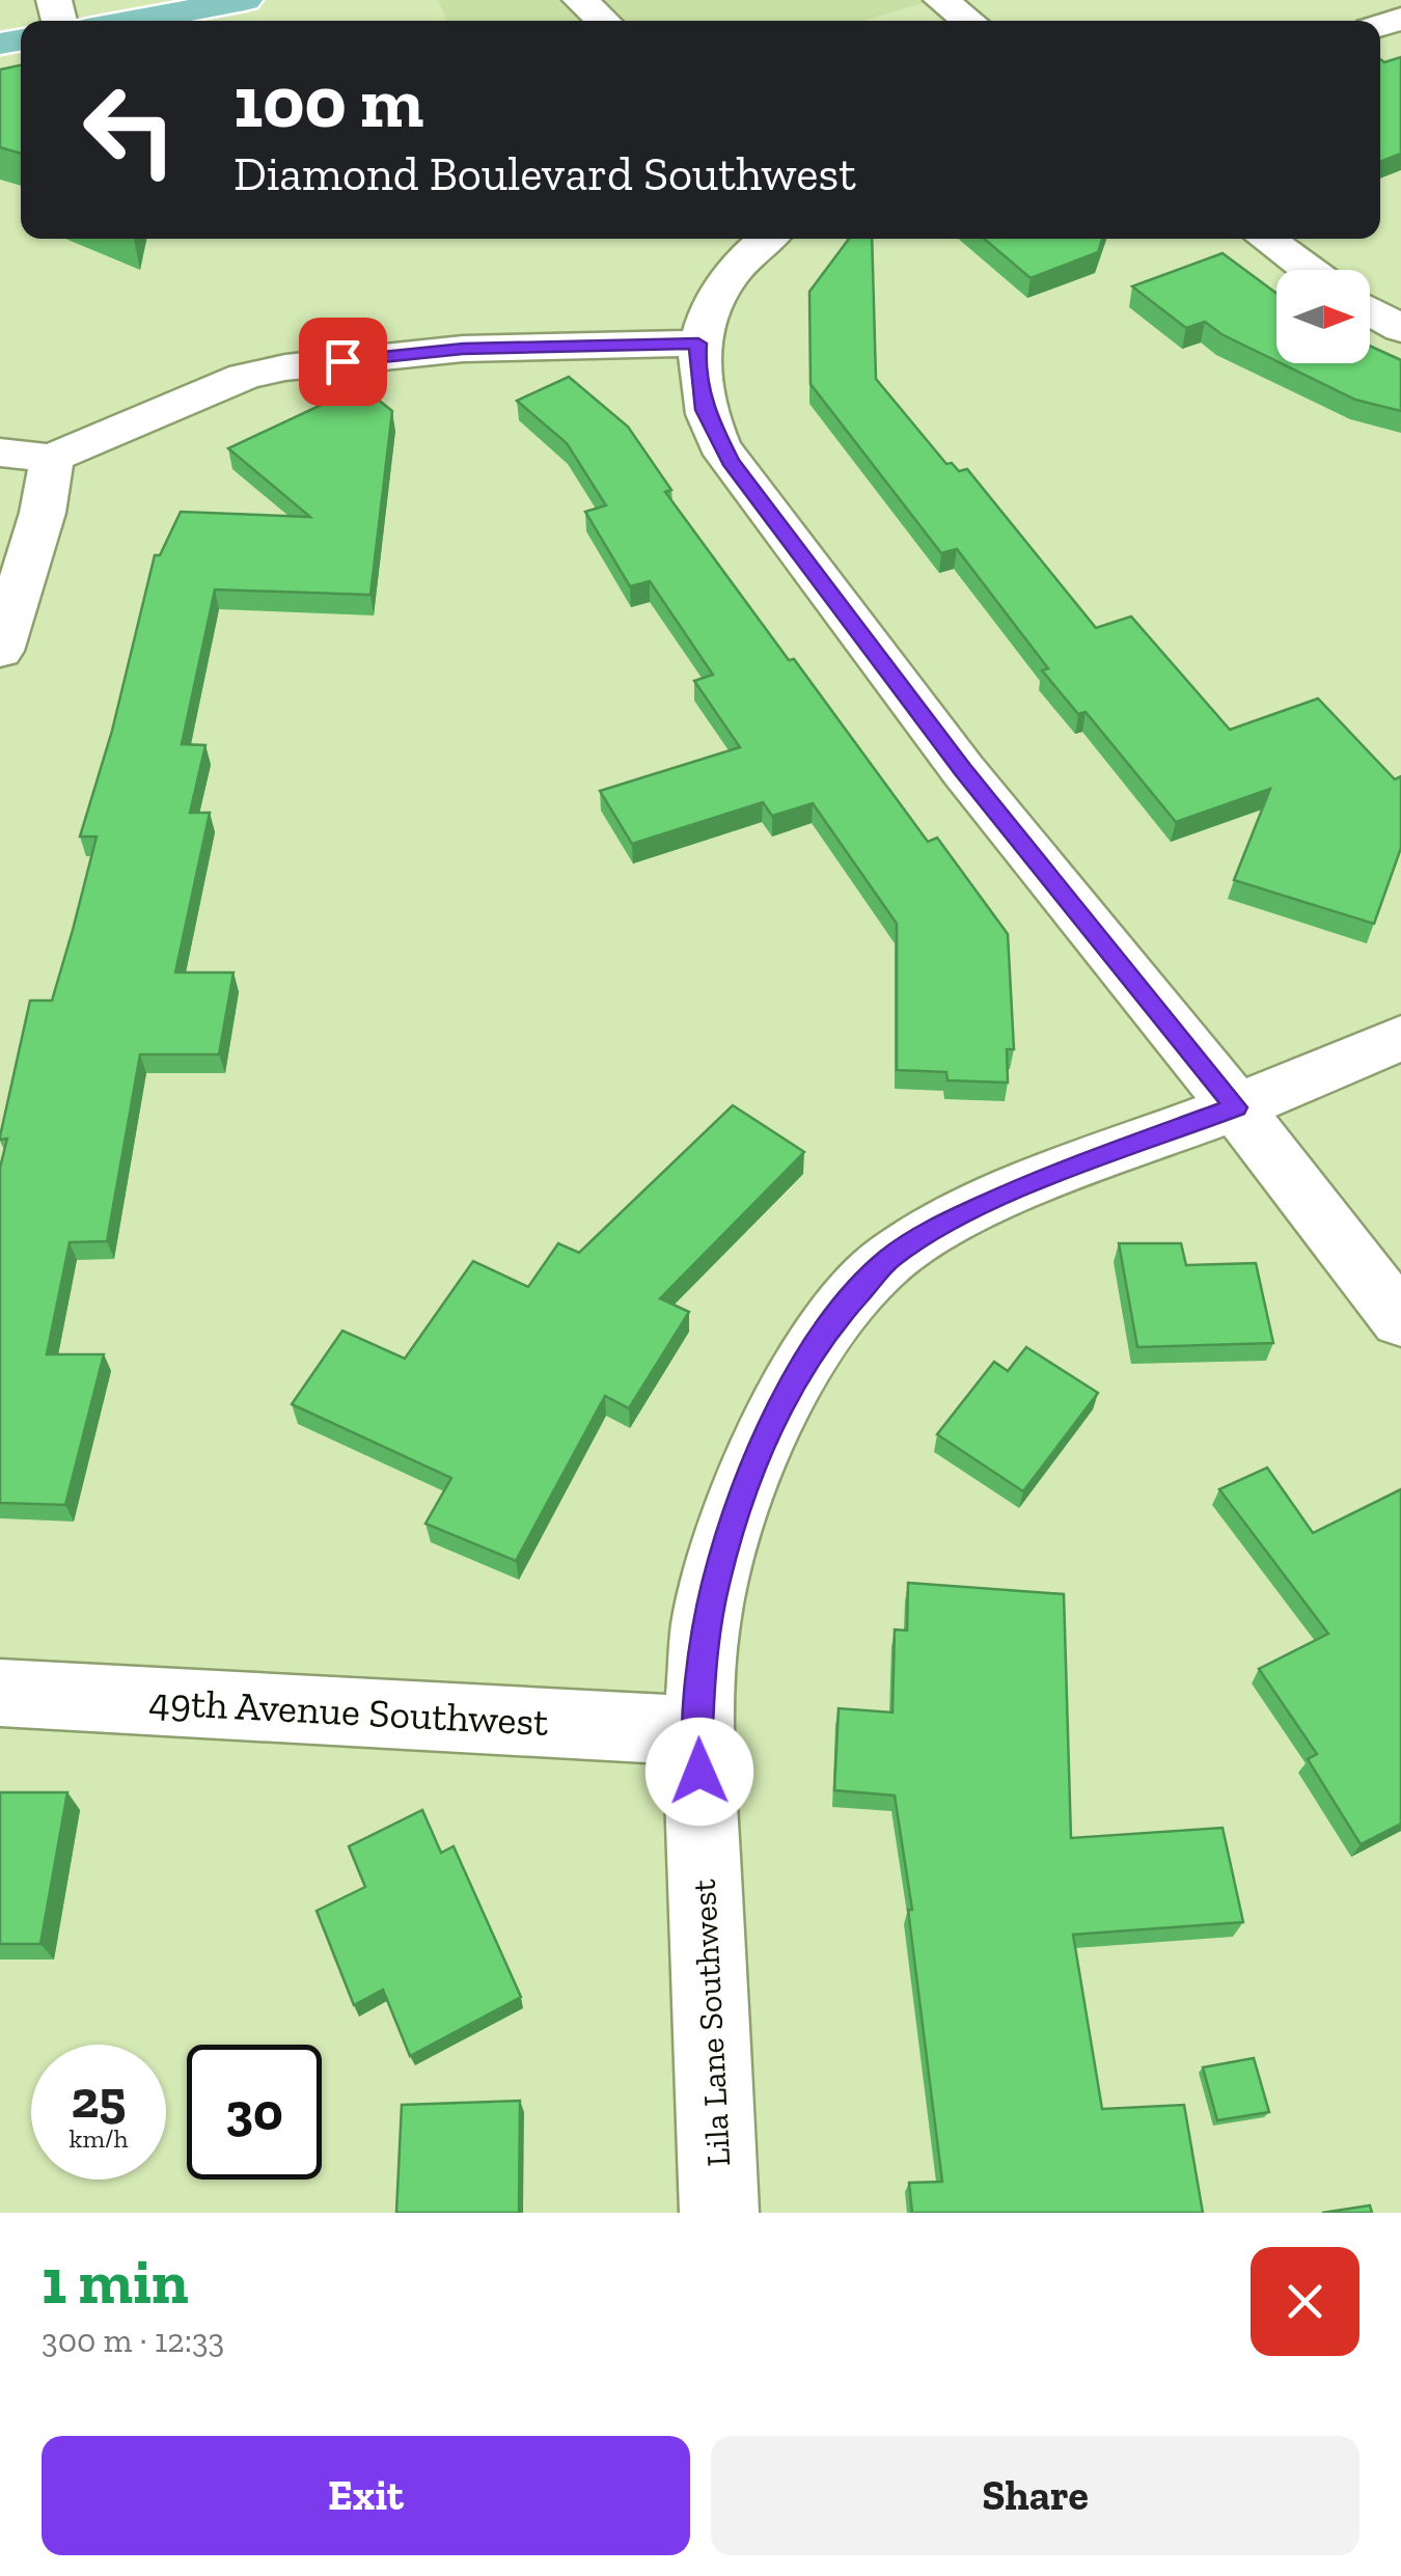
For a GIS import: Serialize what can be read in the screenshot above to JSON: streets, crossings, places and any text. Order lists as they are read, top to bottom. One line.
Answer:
{"streets":{"street":["49th Avenue Southwest","Lila Lane Southwest"]},"crossings":[["49th Avenue Southwest","Lila Lane Southwest"]],"north":"right","page":{"turn":["100 m","Diamond Boulevard Southwest"],"speed":"25 km/h","limit":"30","heading":["1 min","300 m · 12:33"],"buttons":["Exit","Share"]}}
